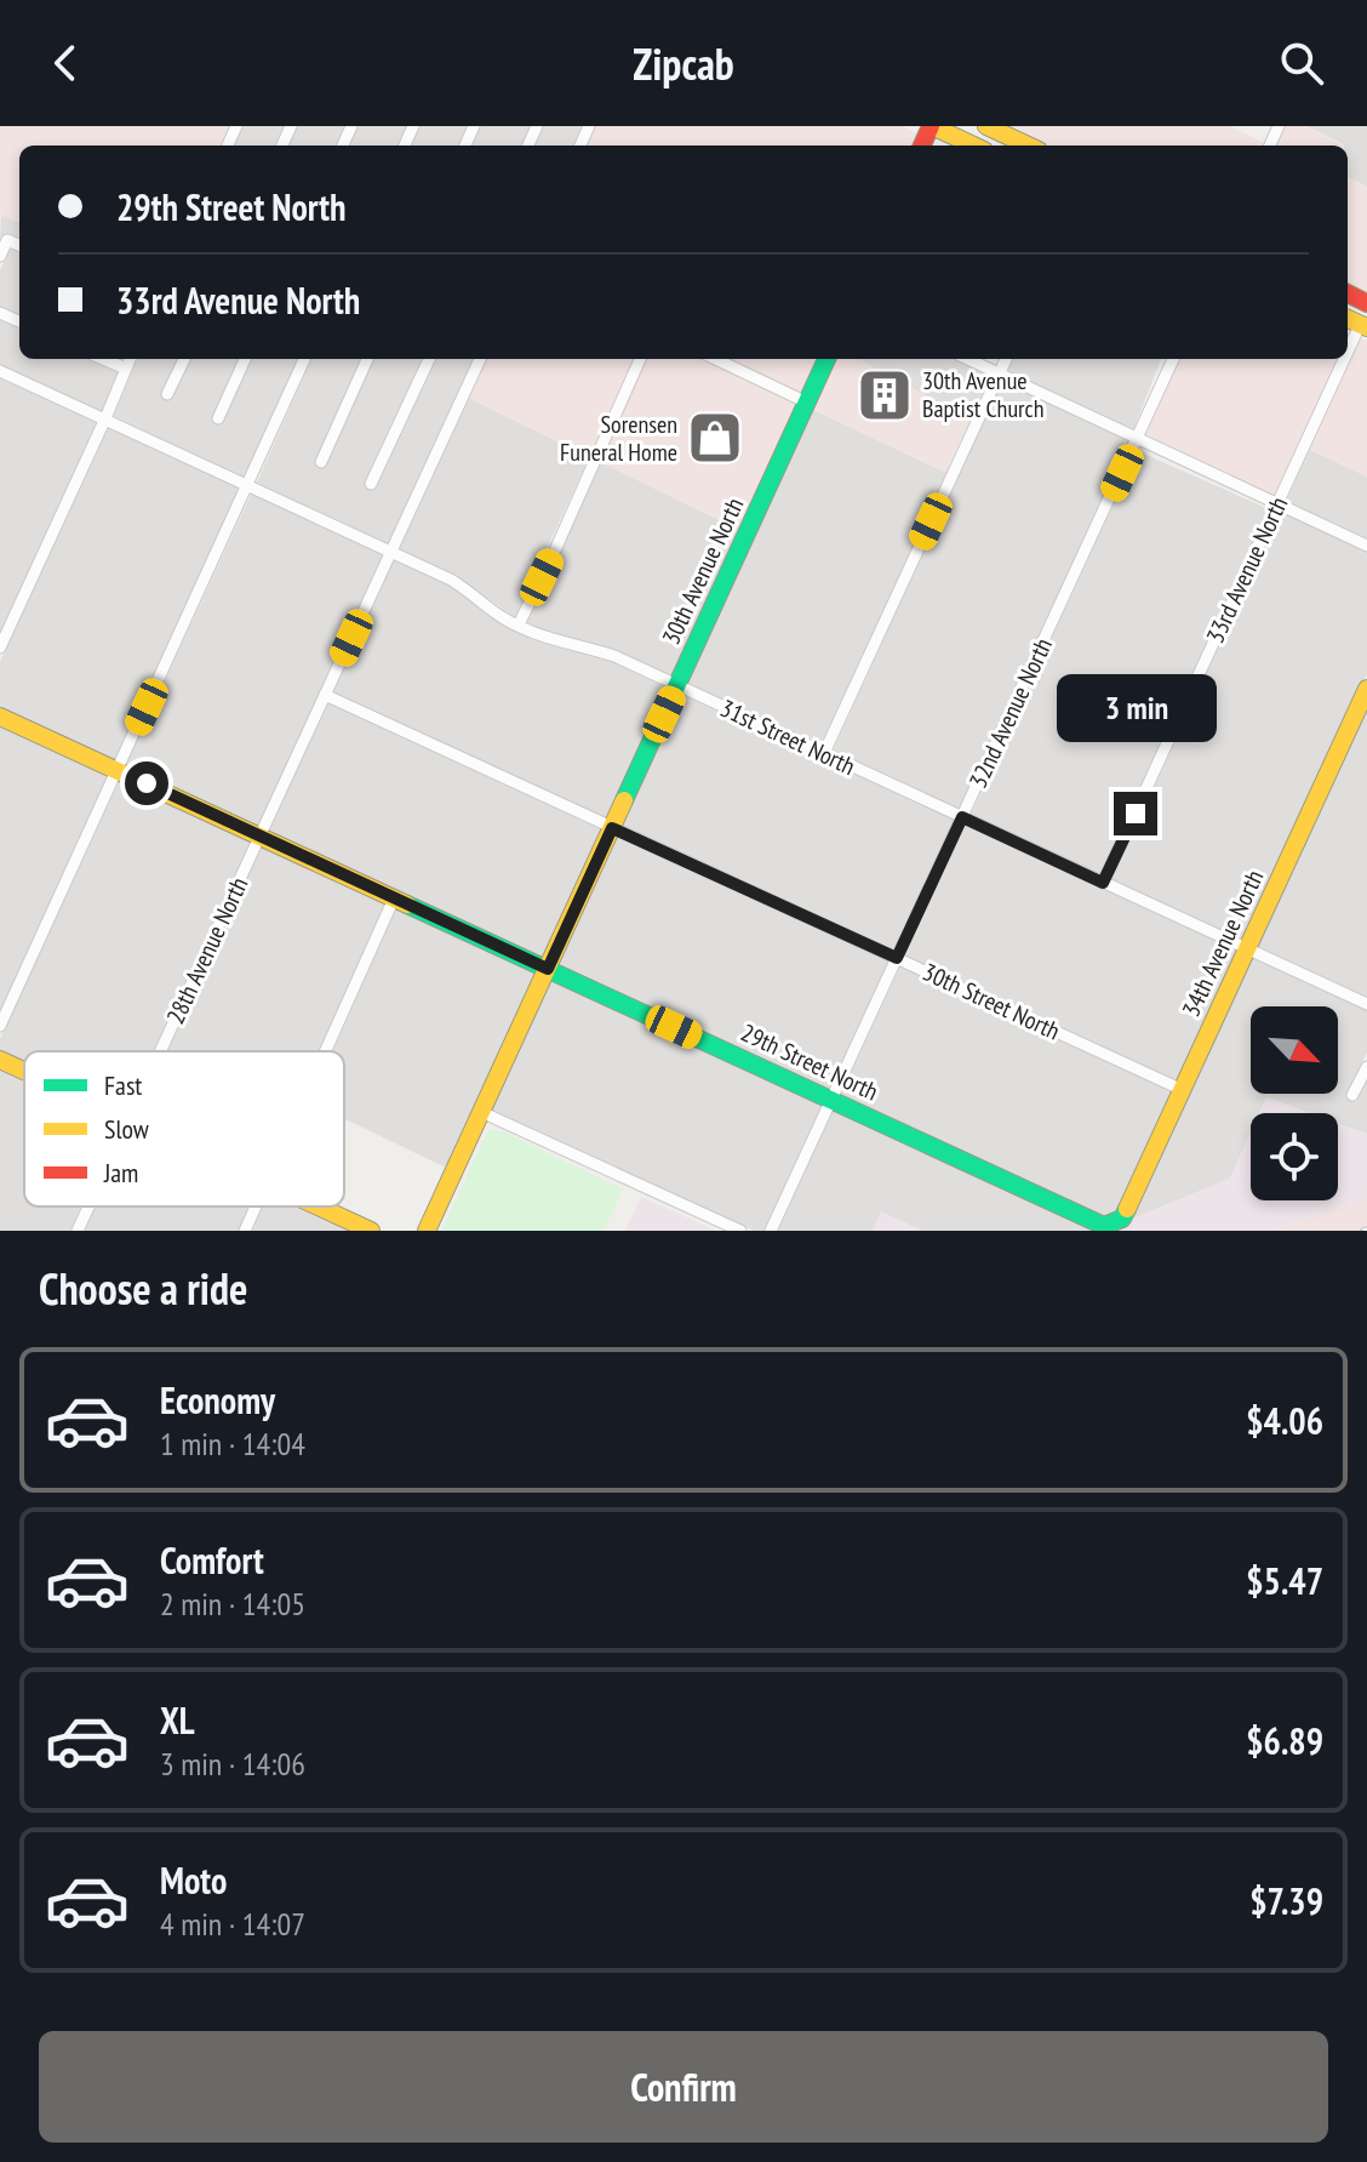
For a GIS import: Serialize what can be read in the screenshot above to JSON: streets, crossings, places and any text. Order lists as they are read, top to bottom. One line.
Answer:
{"streets":{"main road":["30th Avenue North","34th Avenue North","29th Street North"],"street":["33rd Avenue North","32nd Avenue North","31st Street North","28th Avenue North","30th Street North"]},"crossings":[["33rd Avenue North","31st Street North"],["30th Avenue North","31st Street North"],["30th Avenue North","30th Street North"],["30th Avenue North","29th Street North"],["32nd Avenue North","31st Street North"],["32nd Avenue North","30th Street North"],["32nd Avenue North","29th Street North"],["31st Street North","34th Avenue North"],["31st Street North","28th Avenue North"],["34th Avenue North","30th Street North"],["34th Avenue North","29th Street North"],["28th Avenue North","30th Street North"],["28th Avenue North","29th Street North"]],"places":{"building":["30th Avenue Baptist Church"],"shop":["Sorensen Funeral Home"]},"legend":["Fast","Slow","Jam"],"north":"bottom right","page":{"header":"Zipcab","banner":["29th Street North","33rd Avenue North"],"bubble":"3 min","heading":"Choose a ride","list":[{"name":"Economy","note":"1 min · 14:04","value":"$4.06"},{"name":"Comfort","note":"2 min · 14:05","value":"$5.47"},{"name":"XL","note":"3 min · 14:06","value":"$6.89"},{"name":"Moto","note":"4 min · 14:07","value":"$7.39"}],"buttons":"Confirm"}}
